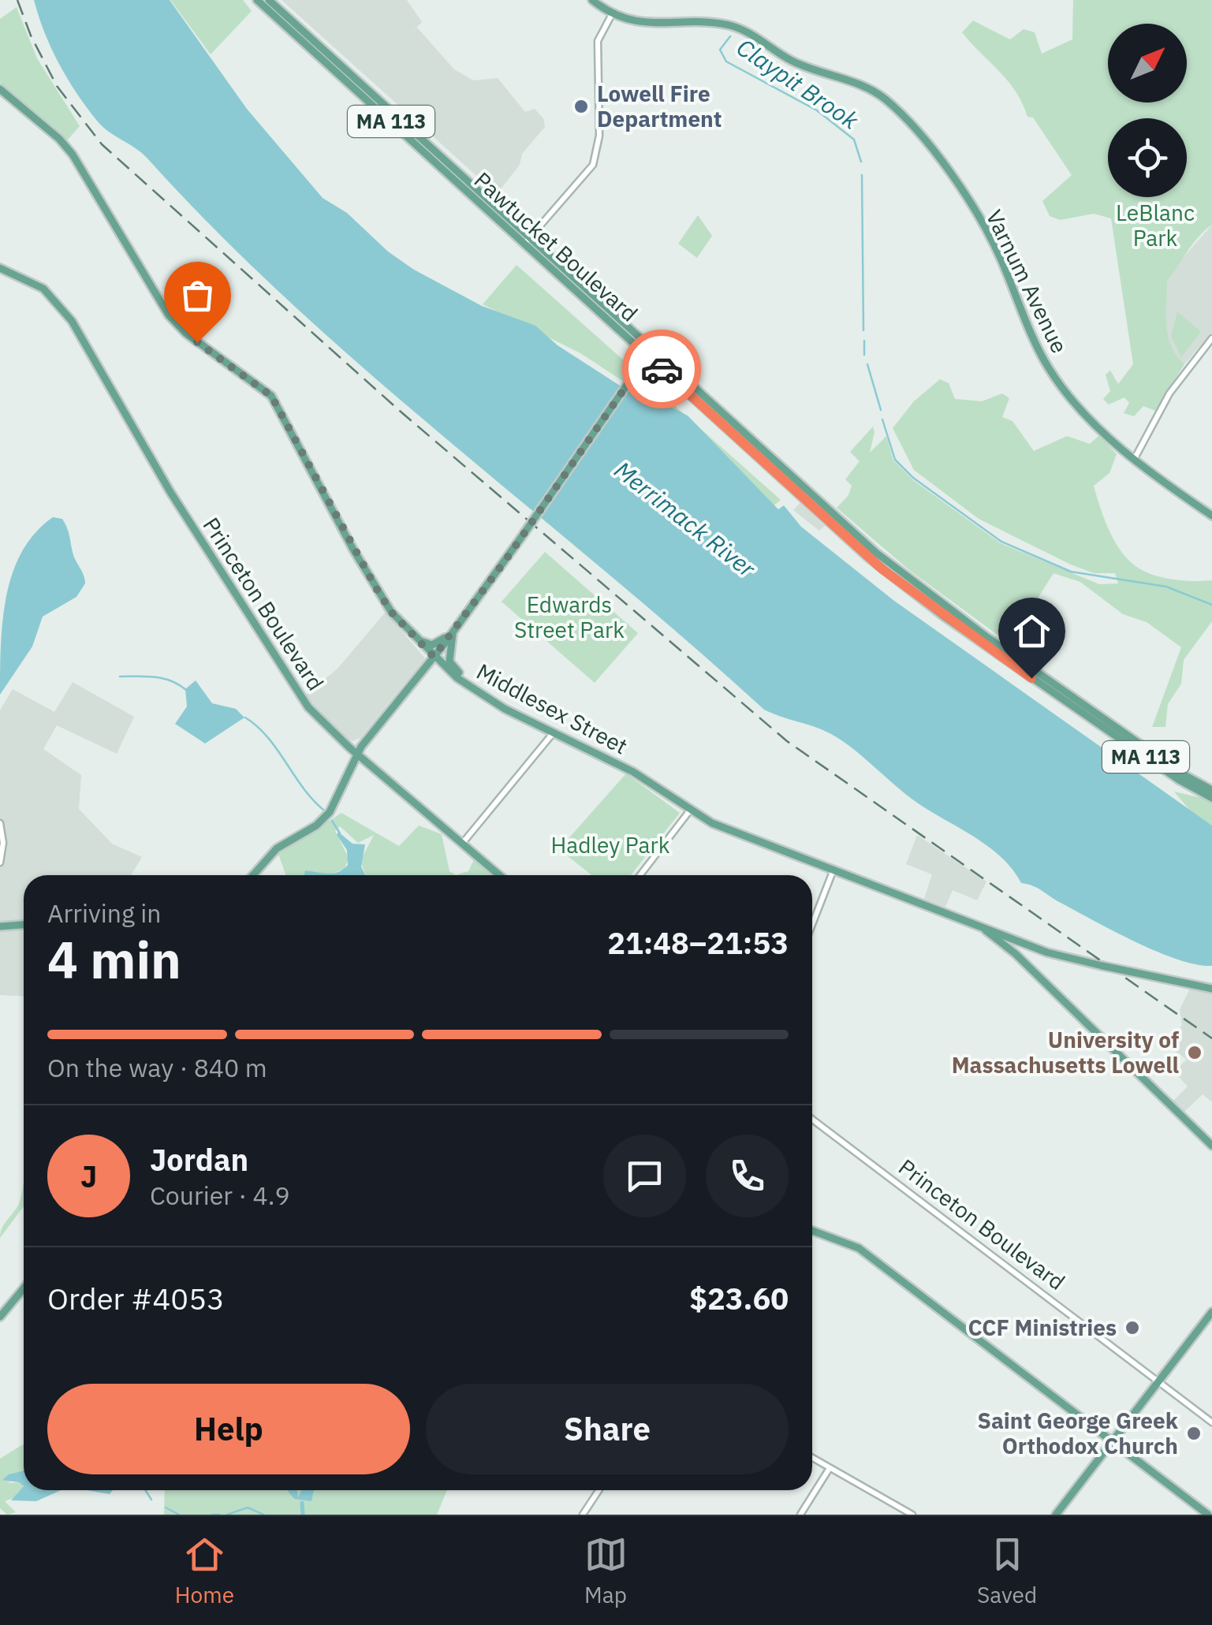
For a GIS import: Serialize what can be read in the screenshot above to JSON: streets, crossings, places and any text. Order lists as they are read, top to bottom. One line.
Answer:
{"streets":{"main road":["MA 113","Pawtucket Boulevard","Varnum Avenue","Princeton Boulevard","Middlesex Street"]},"water":["Claypit Brook","Merrimack River"],"parks":["LeBlanc Park","Edwards Street Park","Hadley Park"],"places":["Lowell Fire Department","University of Massachusetts Lowell","CCF Ministries","Saint George Greek Orthodox Church"],"north":"top right","page":{"heading":["4 min","Arriving in","21:48–21:53"],"panel":["Jordan","Courier · 4.9","Order #4053","$23.60"],"bar":"On the way · 840 m","round":"J","buttons":["Help","Share"],"tabs":["Home","Map","Saved"]}}
